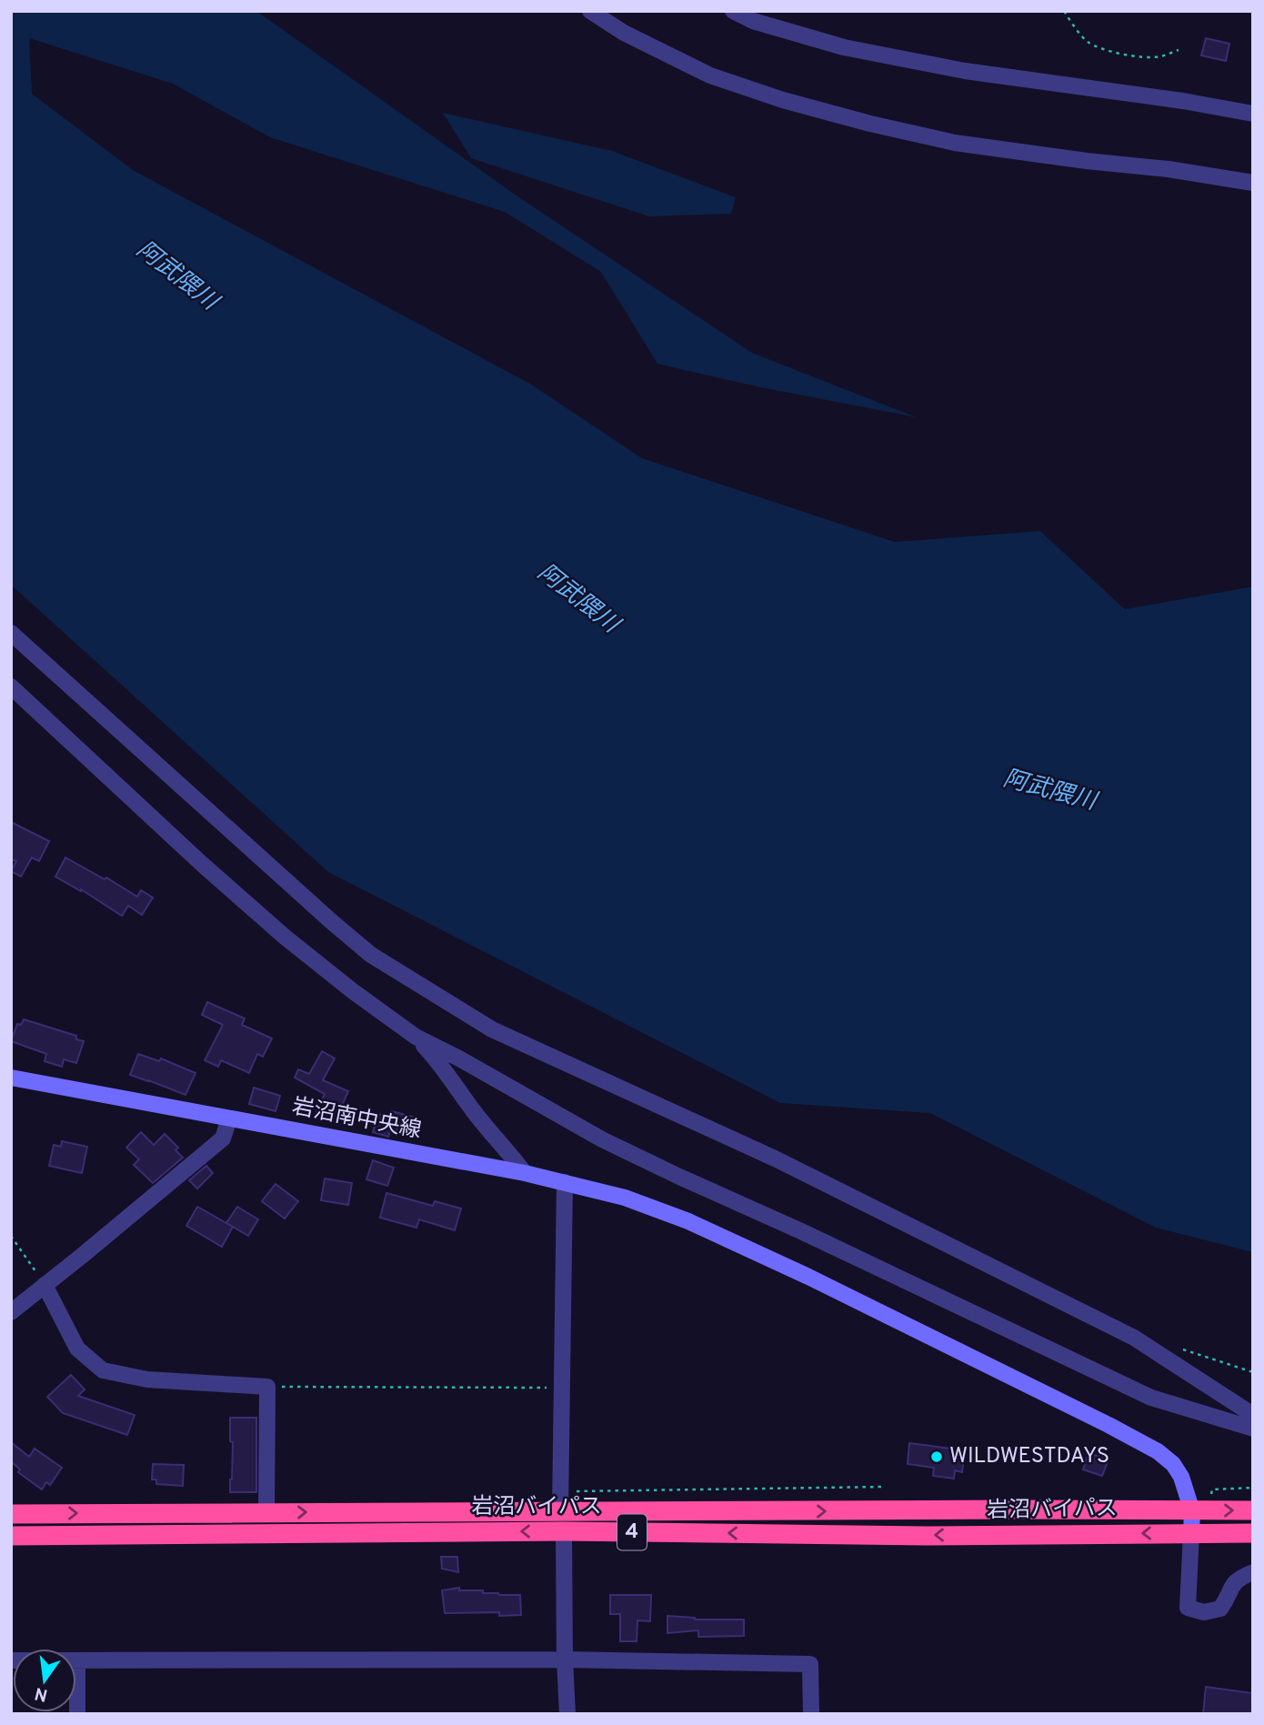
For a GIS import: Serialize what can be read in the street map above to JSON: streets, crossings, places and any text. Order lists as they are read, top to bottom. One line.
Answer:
{"streets":{"highway":["岩沼バイパス","4"],"street":["岩沼南中央線"]},"crossings":[["岩沼南中央線","岩沼バイパス"]],"water":["阿武隈川"],"places":["WILDWESTDAYS"],"north":"bottom"}
